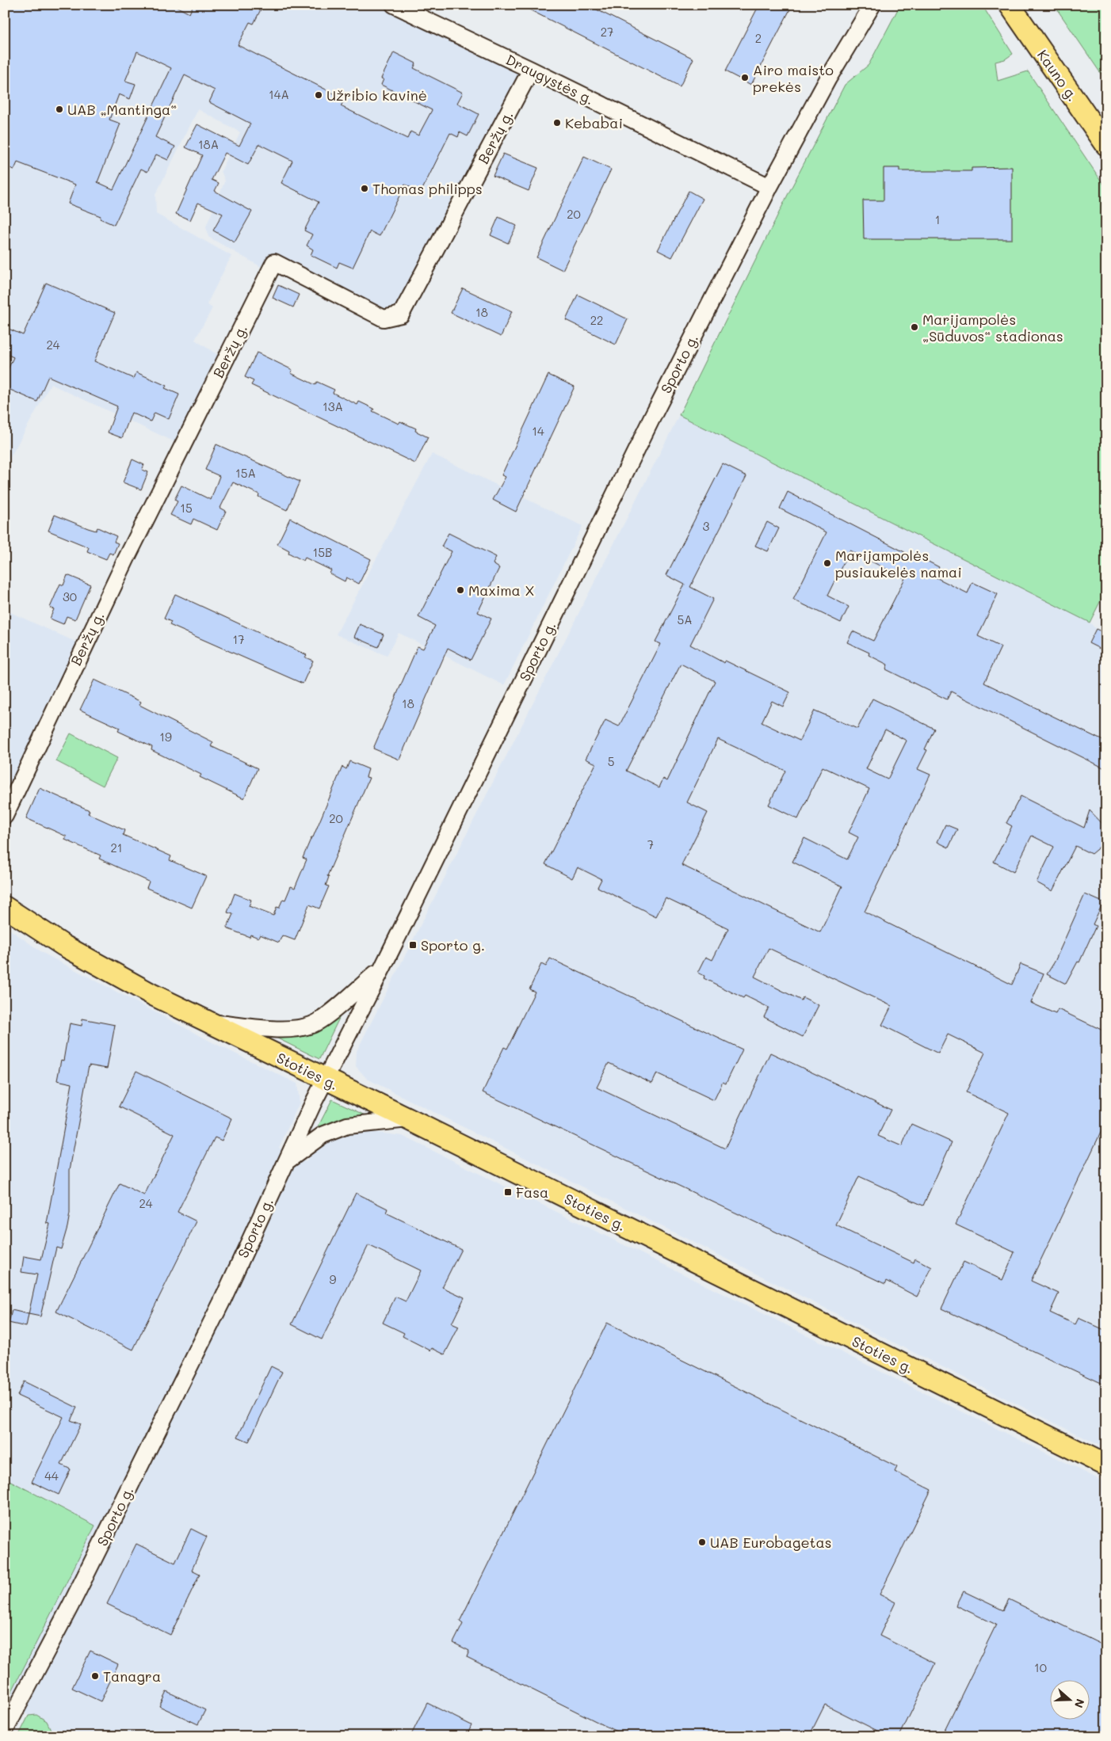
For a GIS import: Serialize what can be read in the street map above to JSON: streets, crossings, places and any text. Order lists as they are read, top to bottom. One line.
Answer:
{"streets":{"main road":["Kauno g.","Stoties g."],"street":["Draugystės g.","Beržų g.","Sporto g."]},"crossings":[["Draugystės g.","Beržų g."],["Draugystės g.","Sporto g."],["Sporto g.","Stoties g."]],"places":{"other":["Airo maisto prekės","Užribio kavinė","UAB „Mantinga“","Kebabai","Thomas philipps","Marijampolės „Sūduvos“ stadionas","Marijampolės pusiaukelės namai","Maxima X","UAB Eurobagetas","Tanagra"],"transit":["Sporto g.","Fasa"]},"house_numbers":["27","2","14A","18A","20","1","18","22","24","13A","14","15A","15","3","15B","30","5A","17","18","19","5","20","7","21","24","9","44","10"],"north":"right"}
